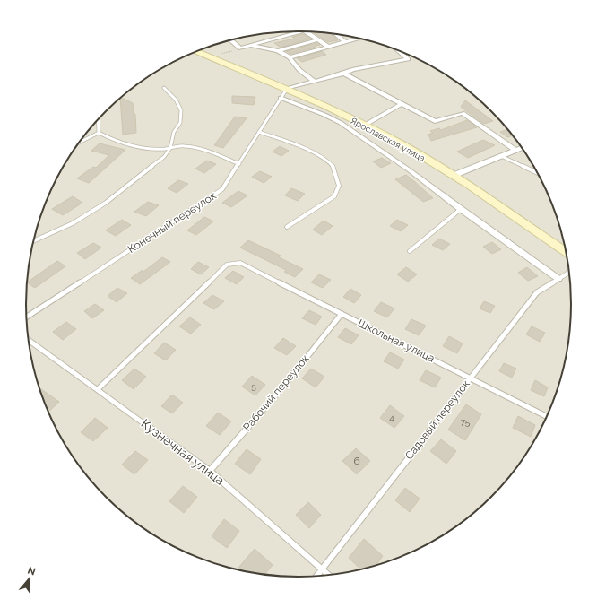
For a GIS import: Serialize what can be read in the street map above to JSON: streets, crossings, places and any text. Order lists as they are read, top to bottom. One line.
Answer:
{"streets":{"main road":["Ярославская улица"],"lane":["Конечный переулок","Школьная улица","Рабочий переулок","Садовый переулок","Кузнечная улица"]},"crossings":[["Ярославская улица","Конечный переулок"],["Школьная улица","Рабочий переулок"],["Школьная улица","Садовый переулок"],["Школьная улица","Кузнечная улица"],["Рабочий переулок","Кузнечная улица"],["Садовый переулок","Кузнечная улица"]],"house_numbers":["5","4","75","6"],"north":"top"}
